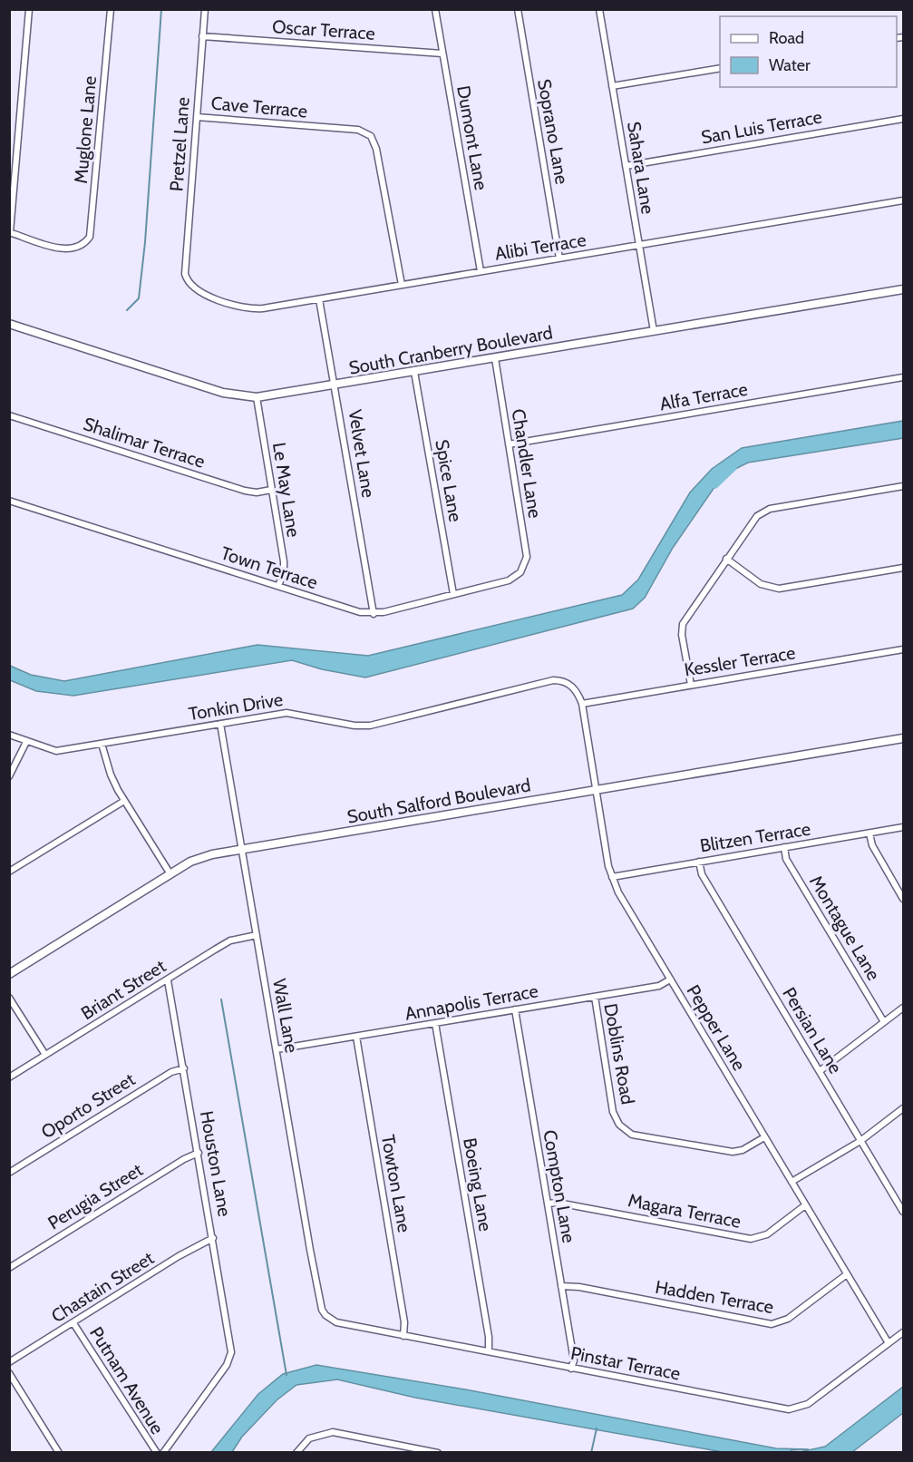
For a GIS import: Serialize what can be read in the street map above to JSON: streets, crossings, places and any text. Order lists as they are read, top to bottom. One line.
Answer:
{"streets":{"street":["Oscar Terrace","Cave Terrace","San Luis Terrace","Muglone Lane","Soprano Lane","Dumont Lane","Pretzel Lane","Sahara Lane","Alibi Terrace","South Cranberry Boulevard","Alfa Terrace","Shalimar Terrace","Velvet Lane","Chandler Lane","Spice Lane","Le May Lane","Town Terrace","Kessler Terrace","Tonkin Drive","South Salford Boulevard","Blitzen Terrace","Montague Lane","Briant Street","Annapolis Terrace","Wall Lane","Pepper Lane","Persian Lane","Doblins Road","Oporto Street","Houston Lane","Towton Lane","Boeing Lane","Compton Lane","Perugia Street","Magara Terrace","Chastain Street","Hadden Terrace","Pinstar Terrace","Putnam Avenue"]},"crossings":[["Oscar Terrace","Dumont Lane"],["Oscar Terrace","Pretzel Lane"],["Cave Terrace","Pretzel Lane"],["Cave Terrace","Alibi Terrace"],["San Luis Terrace","Sahara Lane"],["Soprano Lane","Alibi Terrace"],["Dumont Lane","Alibi Terrace"],["Pretzel Lane","Alibi Terrace"],["Sahara Lane","Alibi Terrace"],["Sahara Lane","South Cranberry Boulevard"],["Alibi Terrace","Velvet Lane"],["South Cranberry Boulevard","Velvet Lane"],["South Cranberry Boulevard","Chandler Lane"],["South Cranberry Boulevard","Spice Lane"],["South Cranberry Boulevard","Le May Lane"],["Alfa Terrace","Chandler Lane"],["Shalimar Terrace","Le May Lane"],["Velvet Lane","Town Terrace"],["Chandler Lane","Town Terrace"],["Spice Lane","Town Terrace"],["Le May Lane","Town Terrace"],["Kessler Terrace","Tonkin Drive"],["Kessler Terrace","Pepper Lane"],["Tonkin Drive","Wall Lane"],["Tonkin Drive","Pepper Lane"],["South Salford Boulevard","Wall Lane"],["South Salford Boulevard","Pepper Lane"],["Blitzen Terrace","Montague Lane"],["Blitzen Terrace","Pepper Lane"],["Blitzen Terrace","Persian Lane"],["Briant Street","Wall Lane"],["Briant Street","Houston Lane"],["Annapolis Terrace","Wall Lane"],["Annapolis Terrace","Pepper Lane"],["Annapolis Terrace","Doblins Road"],["Annapolis Terrace","Towton Lane"],["Annapolis Terrace","Boeing Lane"],["Annapolis Terrace","Compton Lane"],["Wall Lane","Pinstar Terrace"],["Pepper Lane","Doblins Road"],["Pepper Lane","Magara Terrace"],["Pepper Lane","Hadden Terrace"],["Pepper Lane","Pinstar Terrace"],["Oporto Street","Houston Lane"],["Houston Lane","Perugia Street"],["Houston Lane","Chastain Street"],["Towton Lane","Pinstar Terrace"],["Boeing Lane","Pinstar Terrace"],["Compton Lane","Magara Terrace"],["Compton Lane","Hadden Terrace"],["Compton Lane","Pinstar Terrace"],["Chastain Street","Putnam Avenue"]],"legend":["Road","Water"]}
